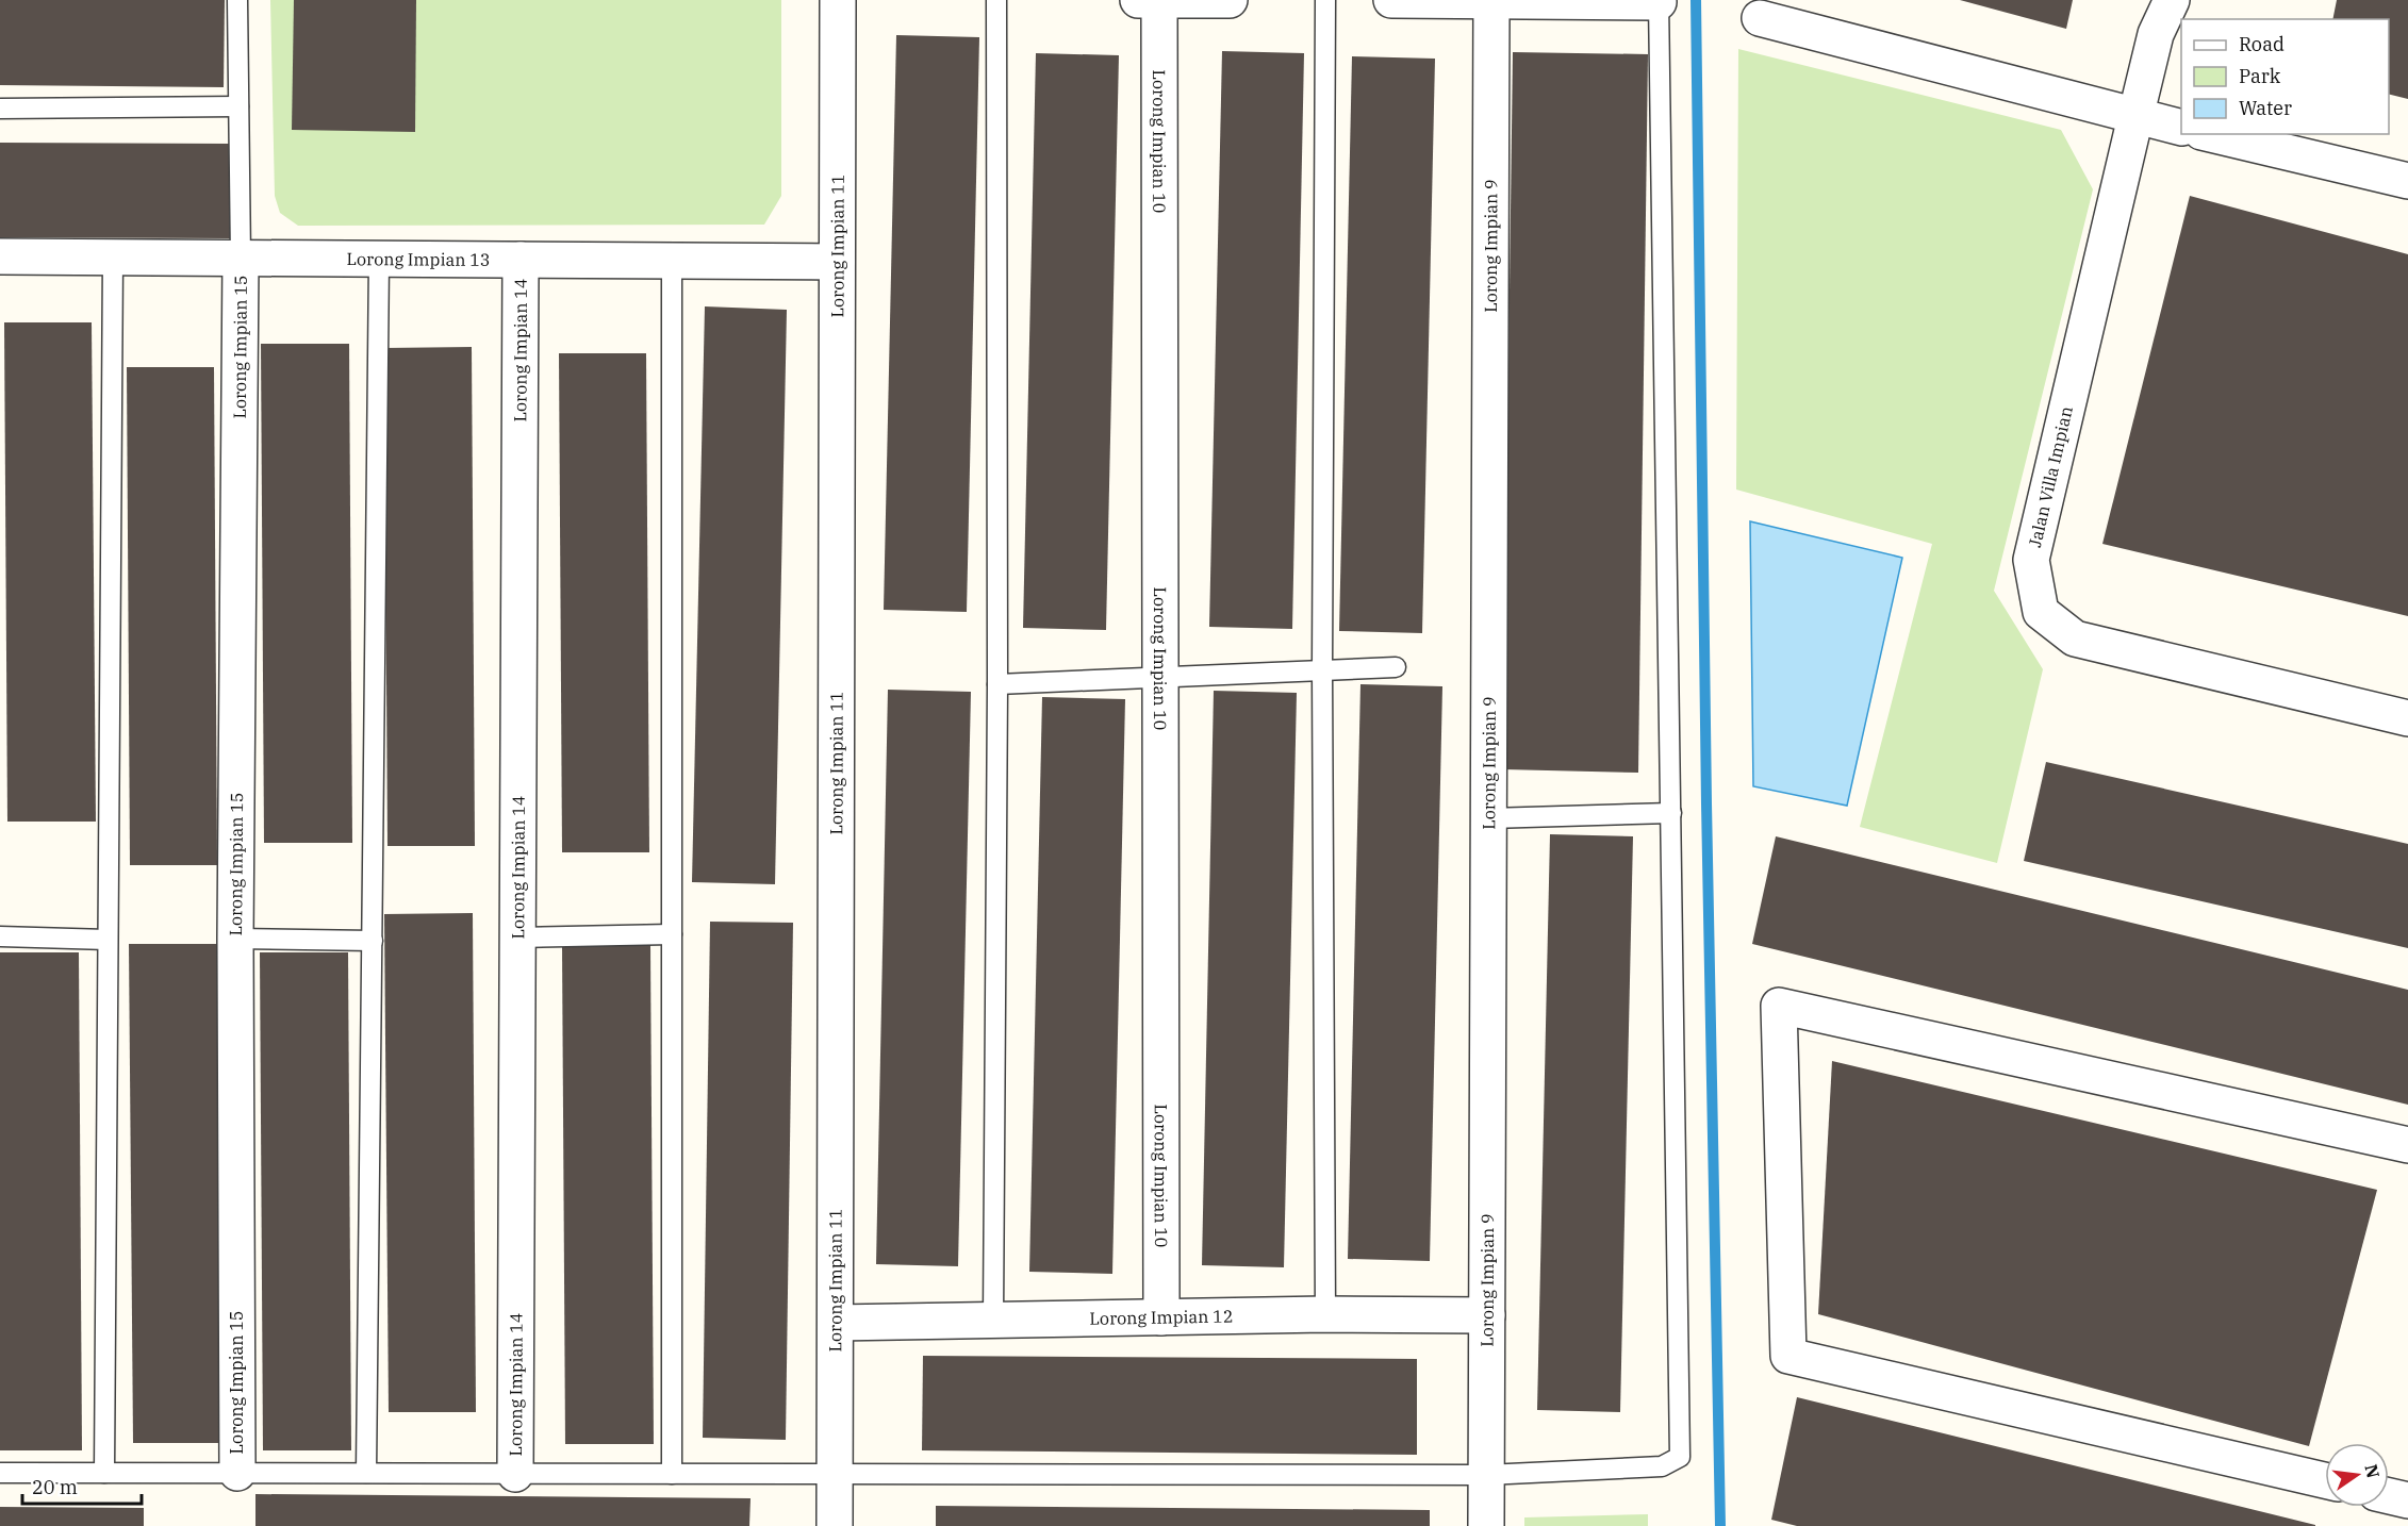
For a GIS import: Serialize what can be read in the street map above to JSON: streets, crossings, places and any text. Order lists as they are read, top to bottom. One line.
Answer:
{"streets":{"street":["Lorong Impian 10","Lorong Impian 11","Lorong Impian 9","Lorong Impian 13","Lorong Impian 15","Lorong Impian 14","Jalan Villa Impian","Lorong Impian 12"]},"crossings":[["Lorong Impian 10","Lorong Impian 12"],["Lorong Impian 11","Lorong Impian 13"],["Lorong Impian 11","Lorong Impian 12"],["Lorong Impian 9","Lorong Impian 12"],["Lorong Impian 13","Lorong Impian 15"],["Lorong Impian 13","Lorong Impian 14"]],"legend":["Road","Park","Water"],"scale_bar":"20 m","north":"right"}
